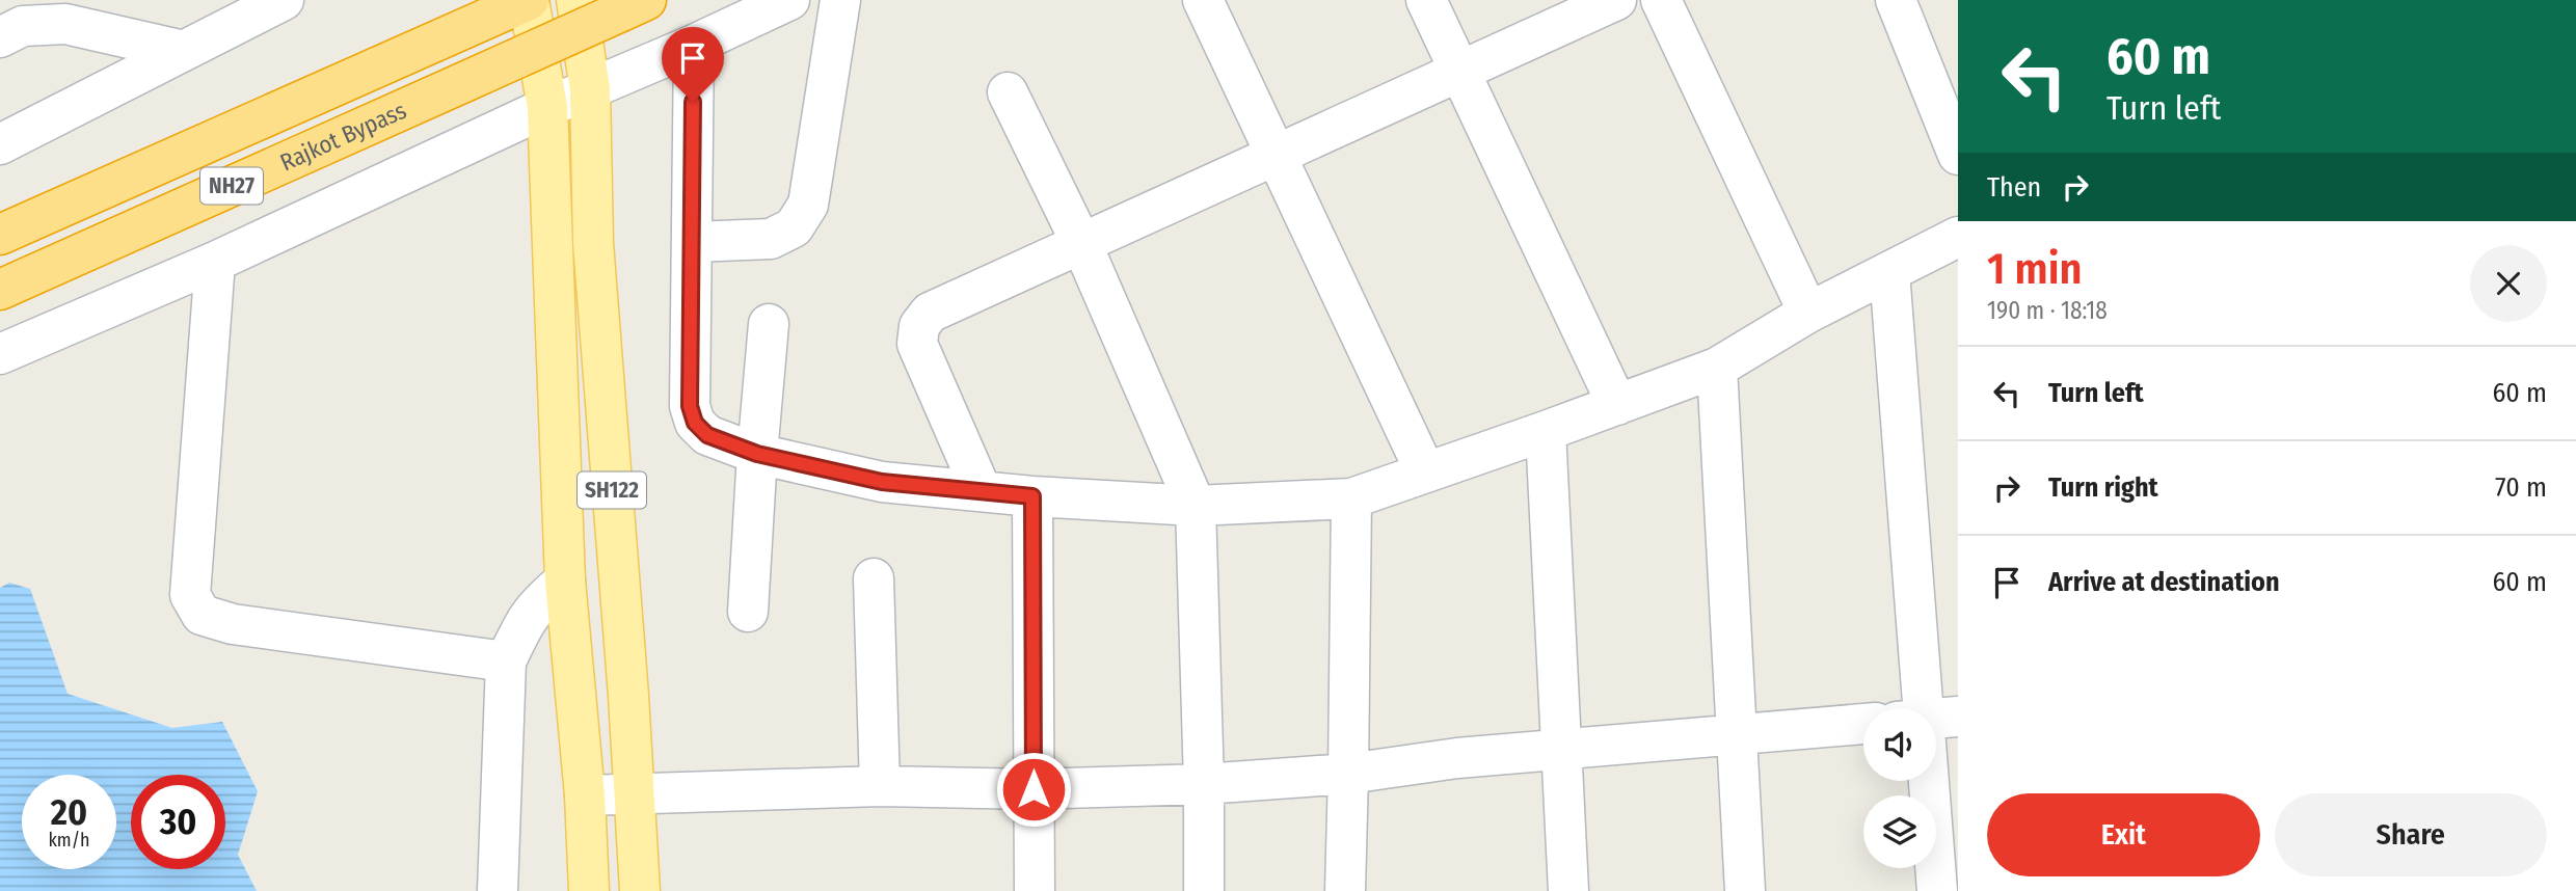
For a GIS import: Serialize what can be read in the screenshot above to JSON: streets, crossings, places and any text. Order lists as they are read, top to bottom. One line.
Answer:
{"streets":{"highway":["Rajkot Bypass","NH27"],"main road":["SH122"]},"page":{"turn":["60 m","Turn left"],"then":"Then","heading":["1 min","190 m · 18:18"],"list":[{"name":"Turn left","value":"60 m"},{"name":"Turn right","value":"70 m"},{"name":"Arrive at destination","value":"60 m"}],"speed":"20 km/h","limit":"30","buttons":["Exit","Share"]}}
